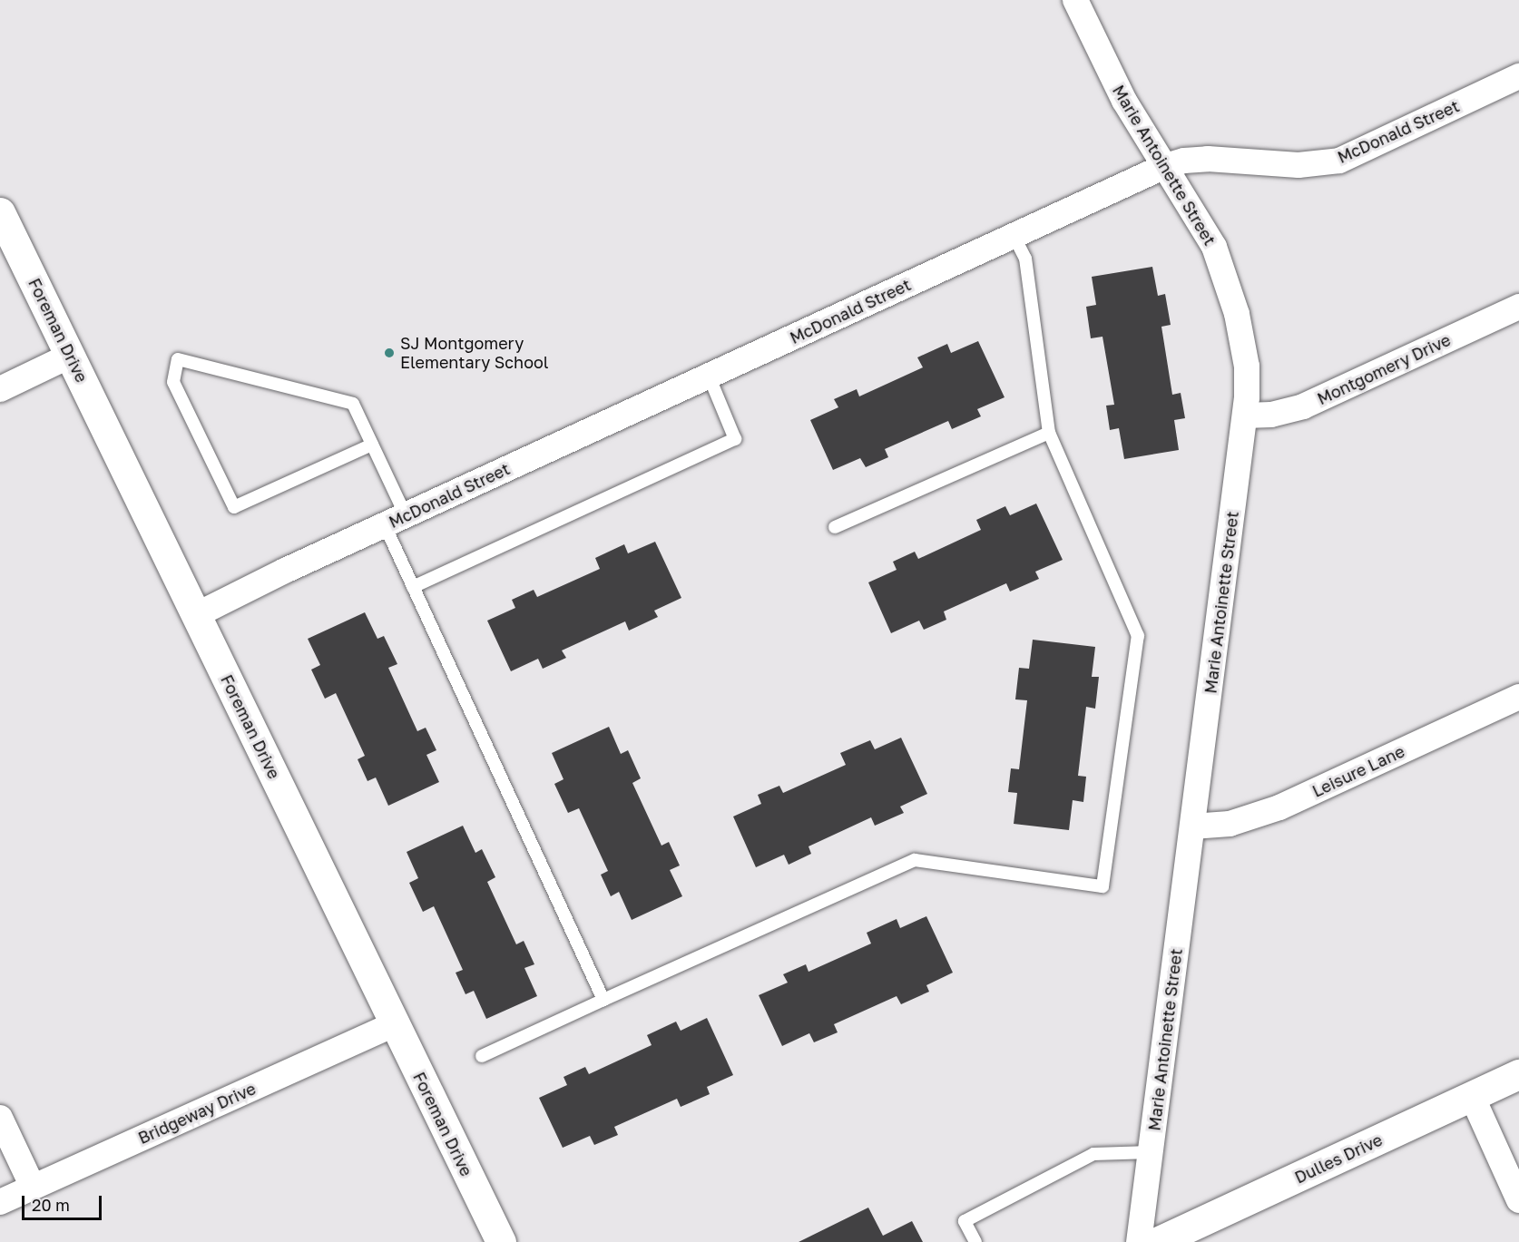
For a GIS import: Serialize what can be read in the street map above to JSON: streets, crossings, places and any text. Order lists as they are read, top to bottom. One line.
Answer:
{"streets":{"street":["McDonald Street","Marie Antoinette Street","Foreman Drive","Montgomery Drive","Leisure Lane","Bridgeway Drive","Dulles Drive"]},"crossings":[["McDonald Street","Marie Antoinette Street"],["McDonald Street","Foreman Drive"],["Marie Antoinette Street","Montgomery Drive"],["Marie Antoinette Street","Leisure Lane"],["Foreman Drive","Bridgeway Drive"]],"places":["SJ Montgomery Elementary School"],"scale_bar":"20 m"}
